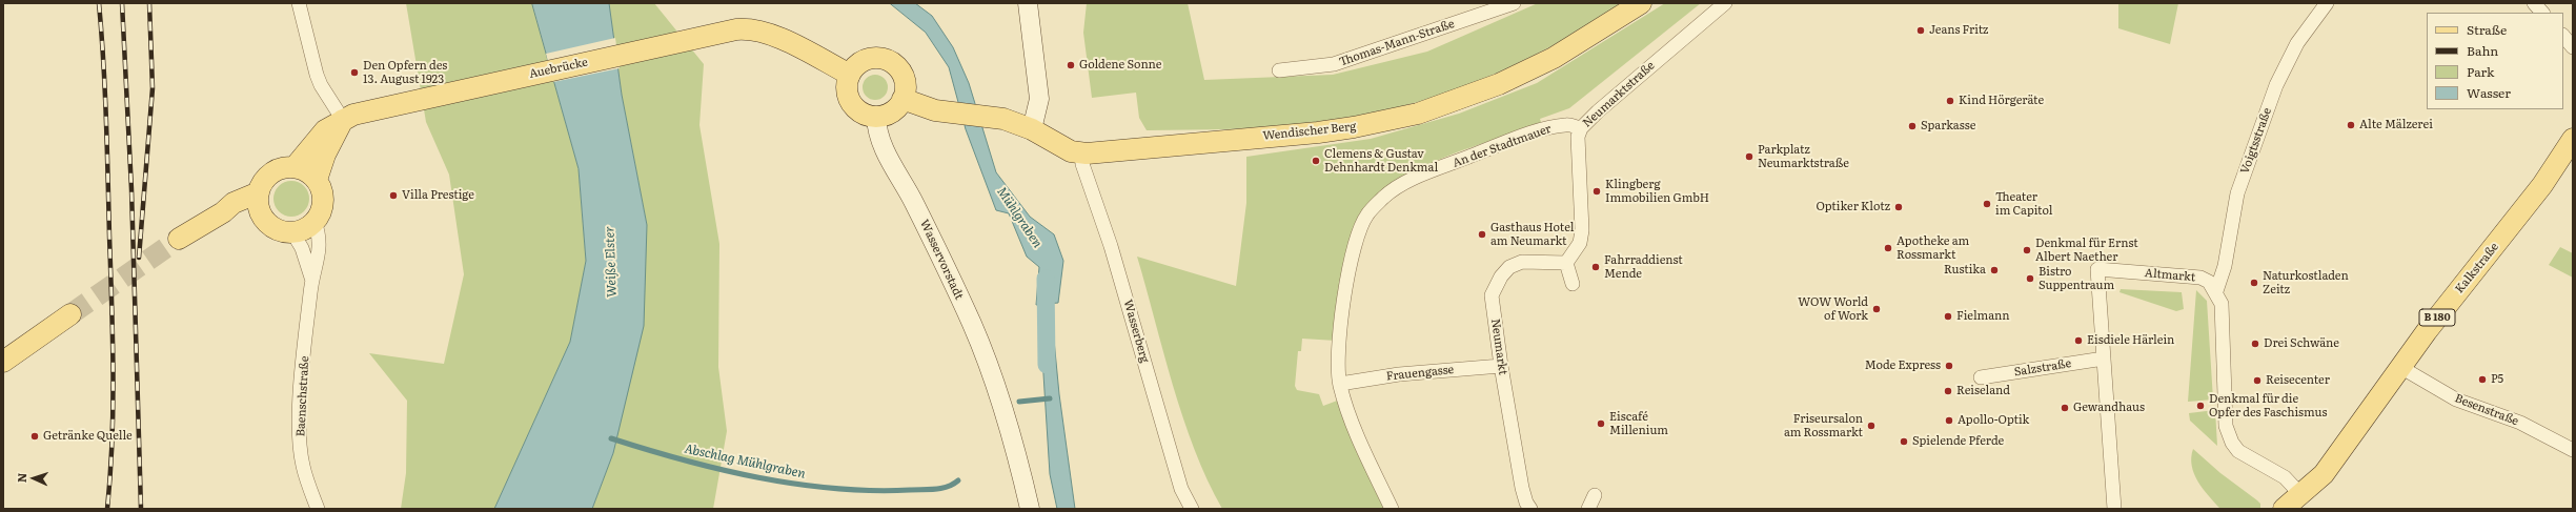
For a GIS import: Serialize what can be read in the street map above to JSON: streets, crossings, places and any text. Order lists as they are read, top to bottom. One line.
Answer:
{"streets":{"main road":["Auebrücke","Wendischer Berg","Kalkstraße","B 180"],"street":["Thomas-Mann-Straße","Neumarktstraße","Voigtsstraße","An der Stadtmauer","Wasservorstadt","Altmarkt","Wasserberg","Neumarkt","Salzstraße","Frauengasse","Baenschstraße","Besenstraße"]},"crossings":[["Auebrücke","Wendischer Berg"],["Auebrücke","Wasservorstadt"],["Auebrücke","Baenschstraße"],["Neumarktstraße","An der Stadtmauer"],["Neumarktstraße","Neumarkt"],["Wendischer Berg","Wasservorstadt"],["Wendischer Berg","Wasserberg"],["Voigtsstraße","Altmarkt"],["An der Stadtmauer","Frauengasse"],["Kalkstraße","B 180"],["Kalkstraße","Besenstraße"],["Altmarkt","Salzstraße"],["Neumarkt","Frauengasse"]],"water":["Mühlgraben","Weiße Elster","Abschlag Mühlgraben"],"places":["Jeans Fritz","Goldene Sonne","Den Opfern des 13. August 1923","Kind Hörgeräte","Alte Mälzerei","Sparkasse","Parkplatz Neumarktstraße","Clemens & Gustav Dehnhardt Denkmal","Klingberg Immobilien GmbH","Villa Prestige","Theater im Capitol","Optiker Klotz","Gasthaus Hotel am Neumarkt","Apotheke am Rossmarkt","Denkmal für Ernst Albert Naether","Fahrraddienst Mende","Rustika","Bistro Suppentraum","Naturkostladen Zeitz","WOW World of Work","Fielmann","Eisdiele Härlein","Drei Schwäne","Mode Express","P5","Reisecenter","Reiseland","Denkmal für die Opfer des Faschismus","Gewandhaus","Apollo-Optik","Eiscafé Millenium","Friseursalon am Rossmarkt","Getränke Quelle","Spielende Pferde"],"legend":["Straße","Bahn","Park","Wasser"],"north":"left"}
